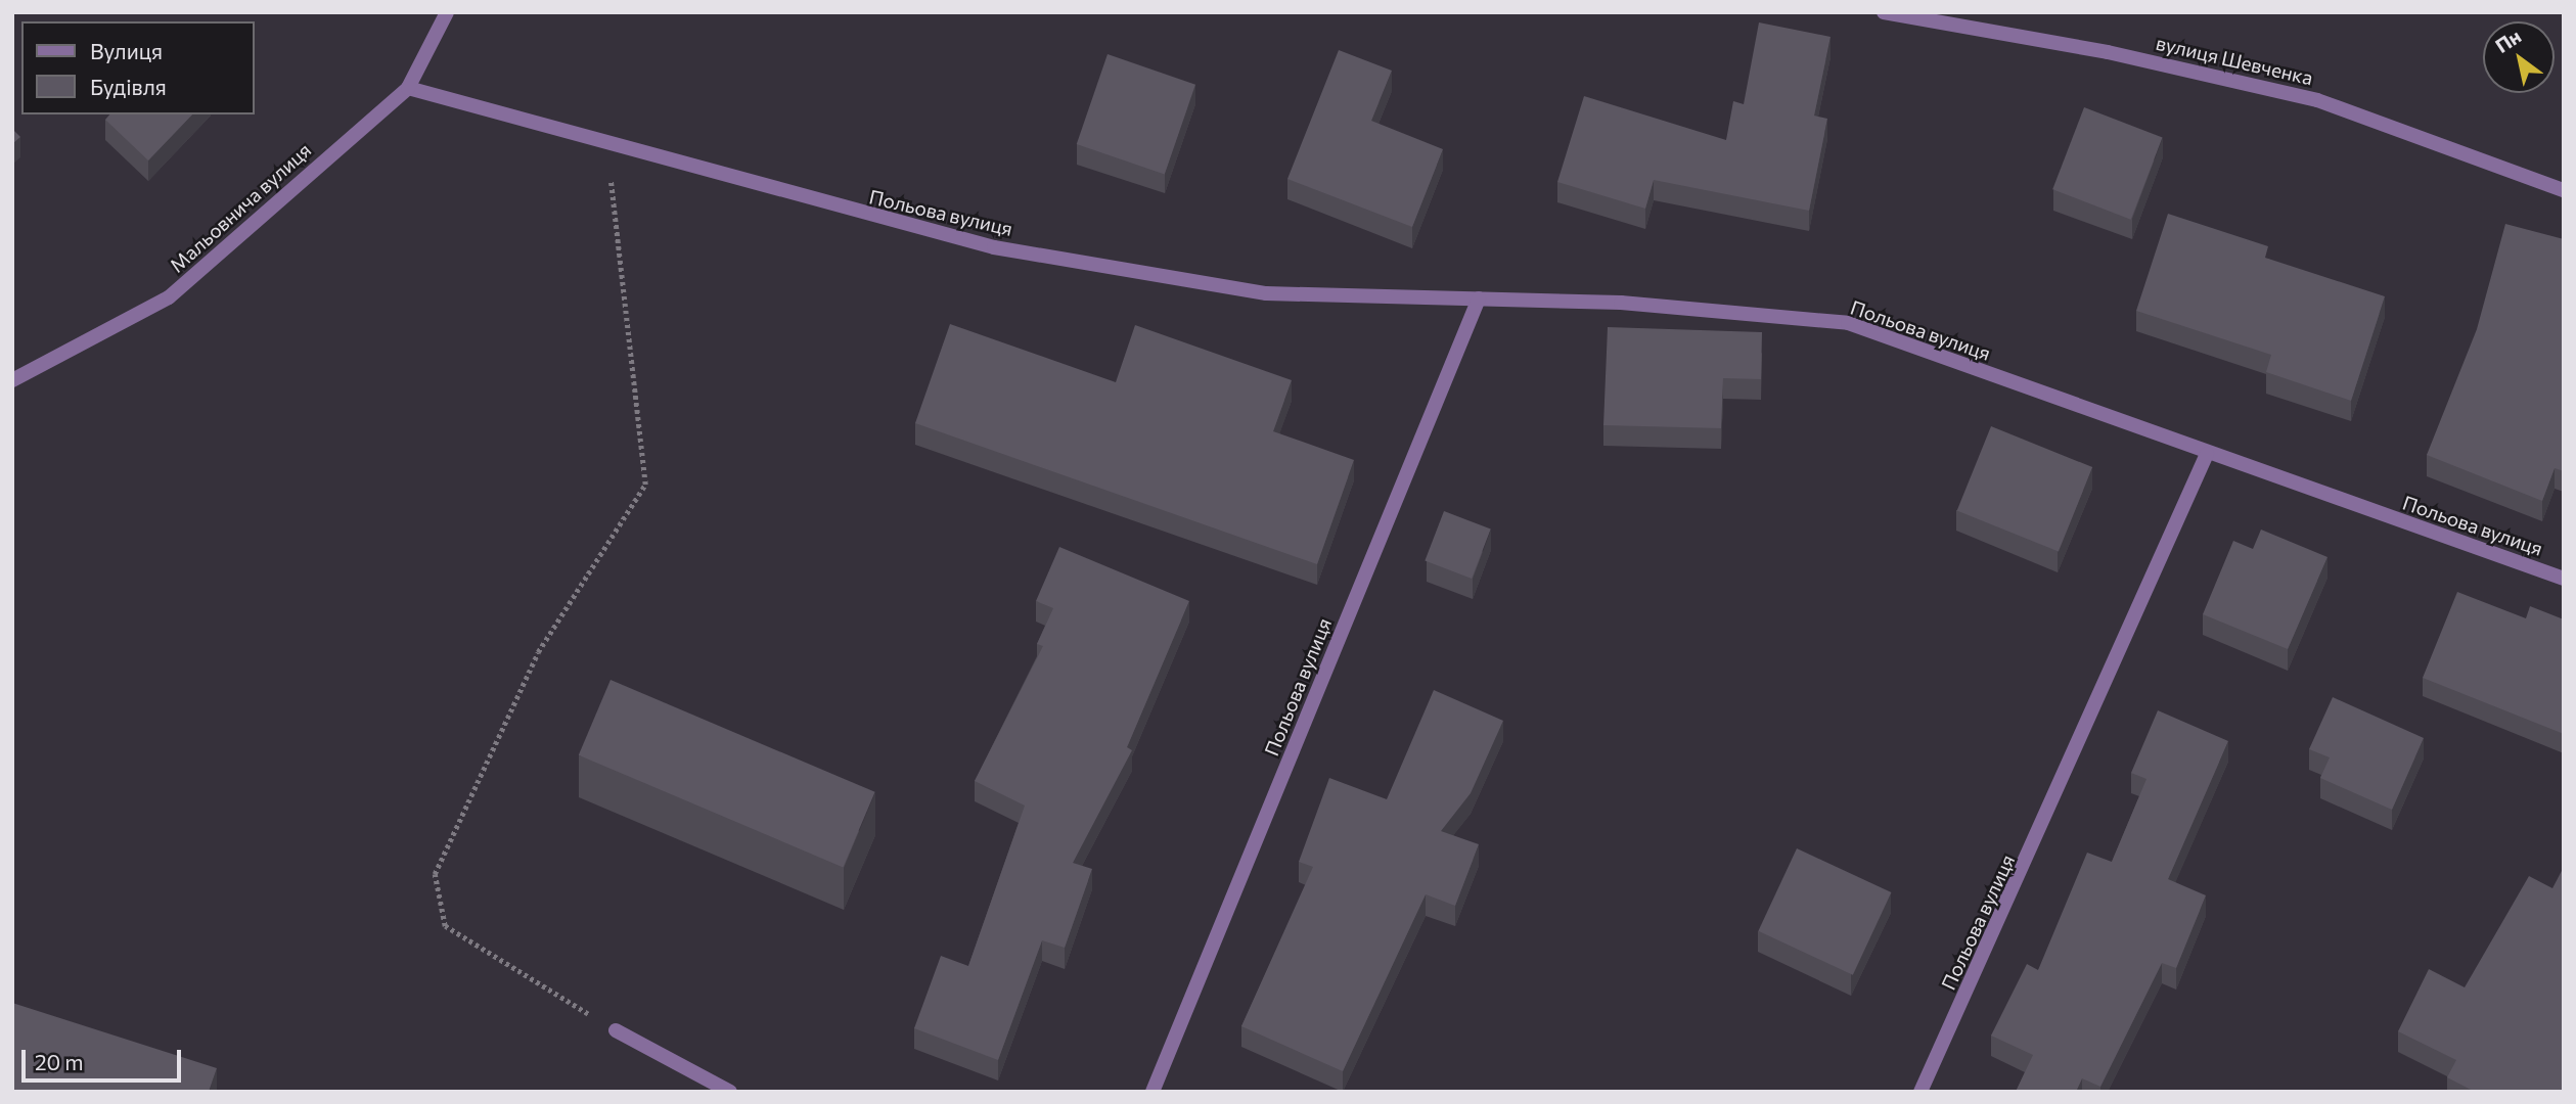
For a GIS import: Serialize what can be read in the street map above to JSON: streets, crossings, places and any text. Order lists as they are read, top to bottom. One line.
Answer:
{"streets":{"street":["вулиця Шевченка","Мальовнича вулиця","Польова вулиця"]},"crossings":[["Мальовнича вулиця","Польова вулиця"]],"legend":["Вулиця","Будівля"],"scale_bar":"20 m","north":"top left"}
